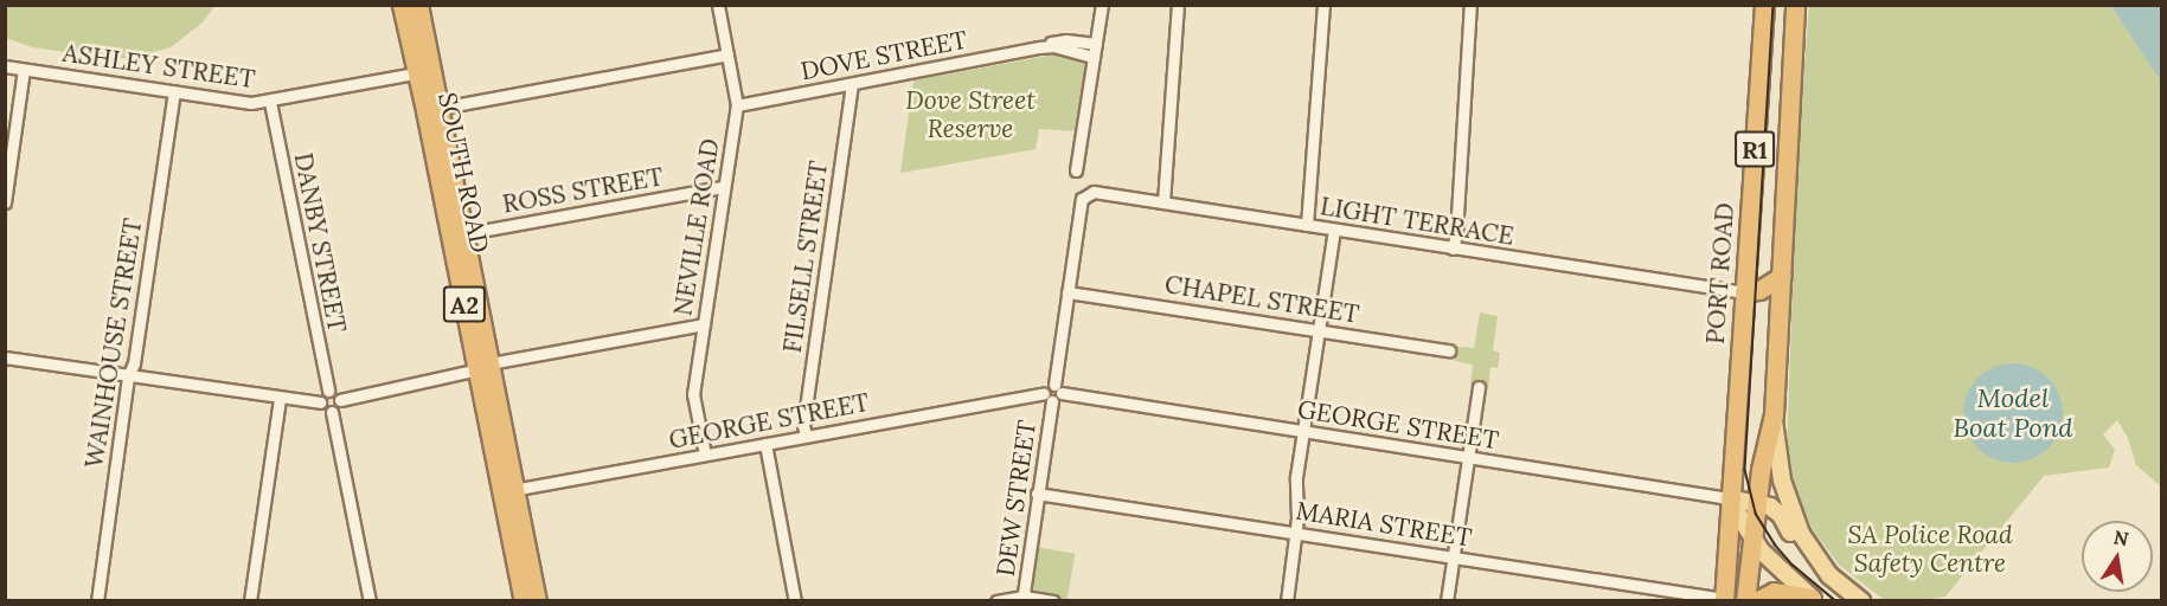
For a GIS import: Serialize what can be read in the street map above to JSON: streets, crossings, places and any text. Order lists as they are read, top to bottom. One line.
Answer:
{"streets":{"highway":["R1","SOUTH ROAD","PORT ROAD","A2"],"street":["DOVE STREET","ASHLEY STREET","ROSS STREET","LIGHT TERRACE","NEVILLE ROAD","DANBY STREET","FILSELL STREET","CHAPEL STREET","WAINHOUSE STREET","GEORGE STREET","DEW STREET","MARIA STREET"]},"crossings":[["DOVE STREET","NEVILLE ROAD"],["DOVE STREET","FILSELL STREET"],["ASHLEY STREET","SOUTH ROAD"],["ASHLEY STREET","DANBY STREET"],["ASHLEY STREET","WAINHOUSE STREET"],["R1","PORT ROAD"],["R1","GEORGE STREET"],["R1","MARIA STREET"],["SOUTH ROAD","ROSS STREET"],["SOUTH ROAD","GEORGE STREET"],["ROSS STREET","NEVILLE ROAD"],["LIGHT TERRACE","PORT ROAD"],["LIGHT TERRACE","CHAPEL STREET"],["NEVILLE ROAD","GEORGE STREET"],["FILSELL STREET","GEORGE STREET"],["PORT ROAD","GEORGE STREET"],["GEORGE STREET","DEW STREET"],["DEW STREET","MARIA STREET"]],"water":["Model Boat Pond"],"parks":["Dove Street Reserve","SA Police Road Safety Centre"],"north":"top"}
